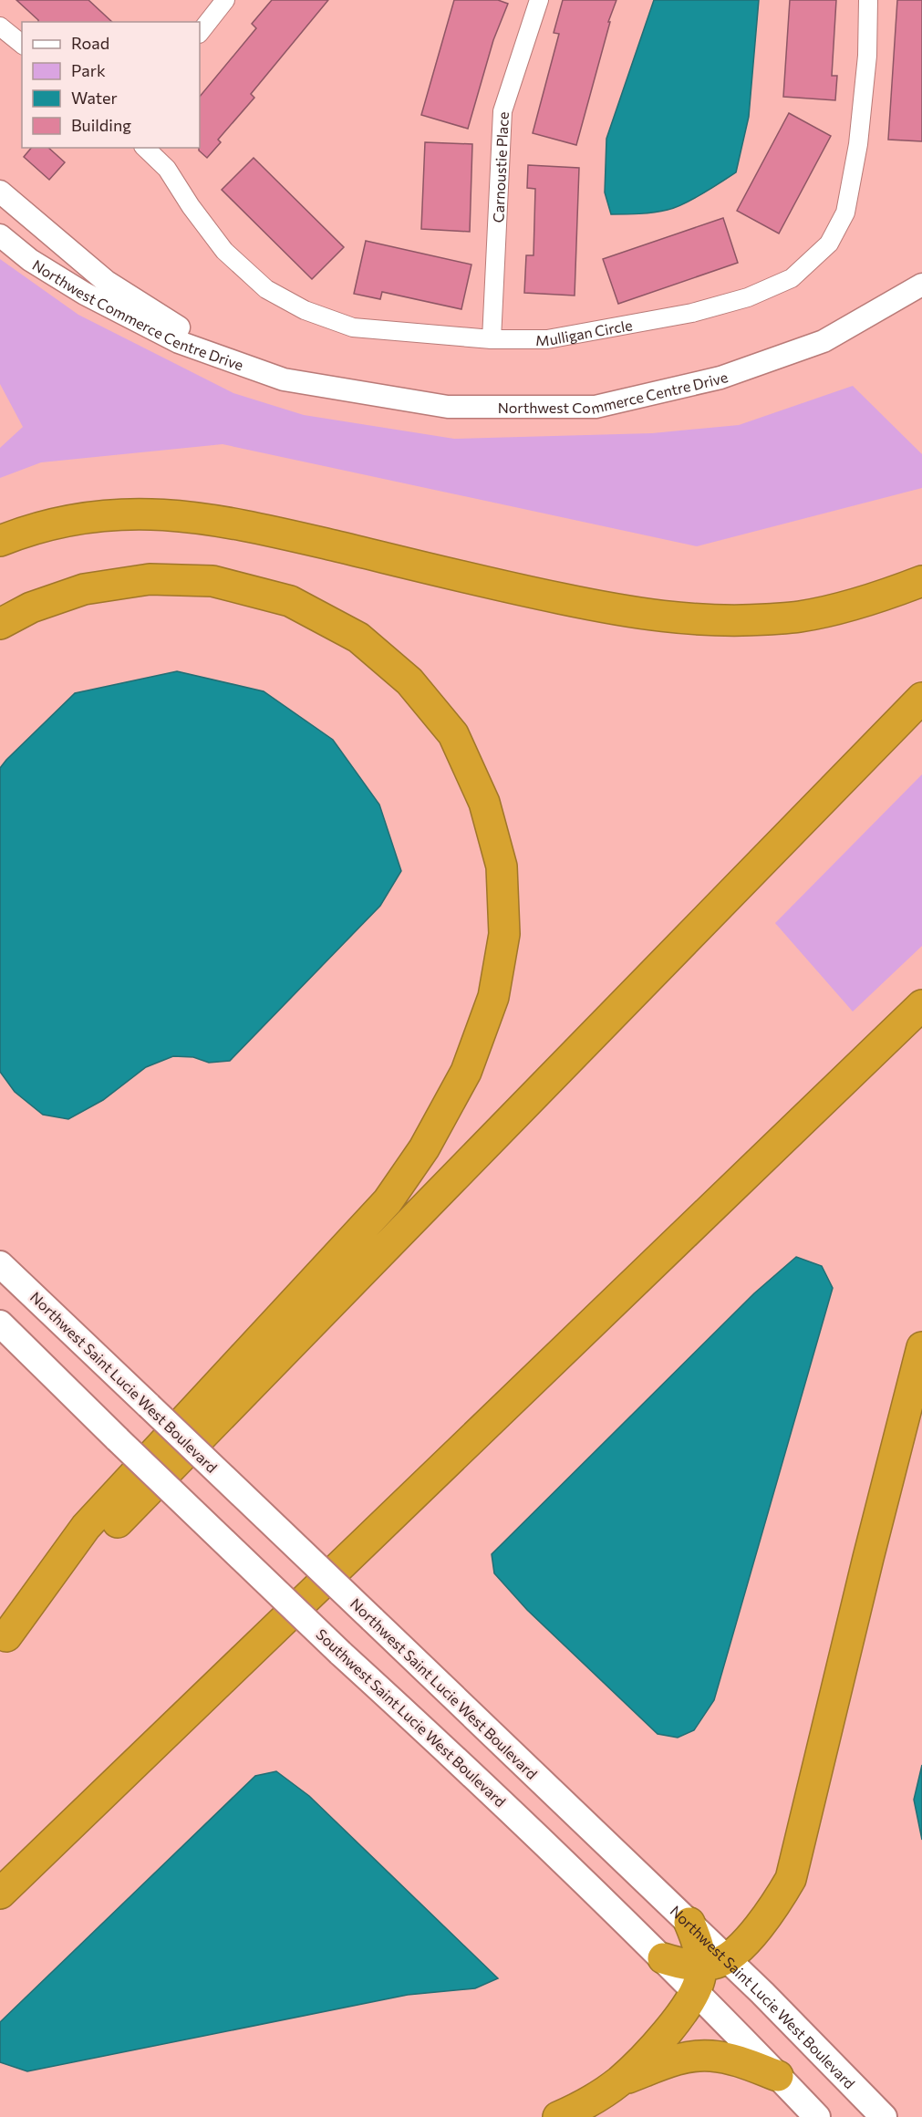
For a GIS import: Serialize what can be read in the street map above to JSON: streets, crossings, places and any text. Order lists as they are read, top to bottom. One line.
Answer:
{"streets":{"main road":["Northwest Saint Lucie West Boulevard","Southwest Saint Lucie West Boulevard"],"street":["Carnoustie Place","Northwest Commerce Centre Drive","Mulligan Circle"]},"crossings":[["Carnoustie Place","Mulligan Circle"]],"legend":["Road","Park","Water","Building"]}
